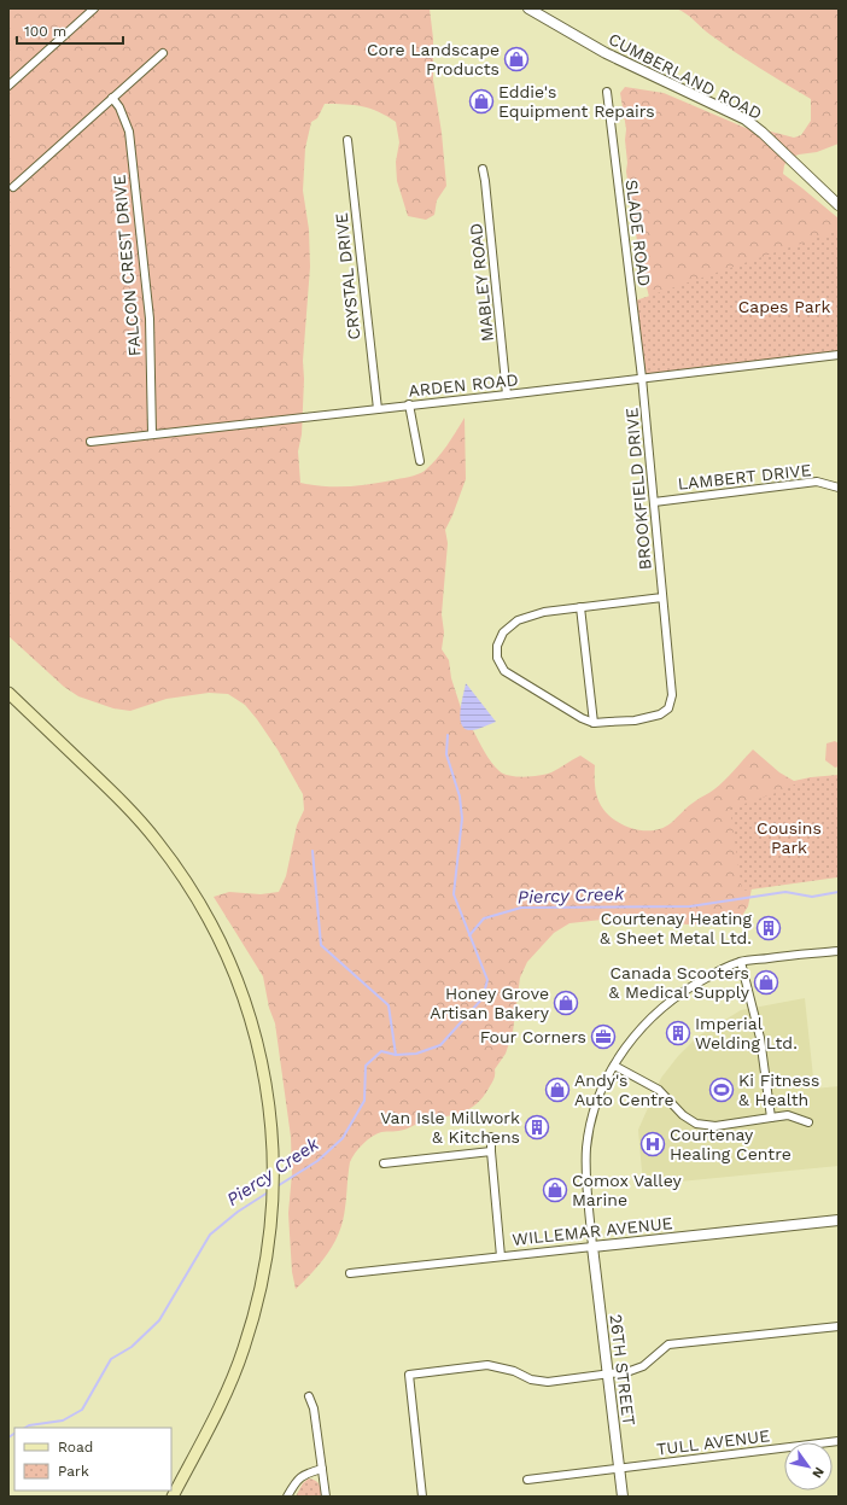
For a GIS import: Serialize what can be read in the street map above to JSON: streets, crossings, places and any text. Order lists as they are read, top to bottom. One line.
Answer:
{"streets":{"street":["CUMBERLAND ROAD","SLADE ROAD","FALCON CREST DRIVE","CRYSTAL DRIVE","MABLEY ROAD","ARDEN ROAD","LAMBERT DRIVE","BROOKFIELD DRIVE","WILLEMAR AVENUE","26TH STREET","TULL AVENUE"]},"crossings":[["SLADE ROAD","ARDEN ROAD"],["SLADE ROAD","BROOKFIELD DRIVE"],["FALCON CREST DRIVE","ARDEN ROAD"],["CRYSTAL DRIVE","ARDEN ROAD"],["MABLEY ROAD","ARDEN ROAD"],["ARDEN ROAD","BROOKFIELD DRIVE"],["LAMBERT DRIVE","BROOKFIELD DRIVE"],["WILLEMAR AVENUE","26TH STREET"],["26TH STREET","TULL AVENUE"]],"water":["Piercy Creek"],"parks":["Capes Park","Cousins Park"],"places":{"shop":["Core Landscape Products","Eddie's Equipment Repairs","Canada Scooters & Medical Supply","Honey Grove Artisan Bakery","Andy's Auto Centre","Comox Valley Marine"],"building":["Courtenay Heating & Sheet Metal Ltd.","Imperial Welding Ltd.","Van Isle Millwork & Kitchens"],"office":["Four Corners"],"sports":["Ki Fitness & Health"],"hospital":["Courtenay Healing Centre"]},"legend":["Road","Park"],"scale_bar":"100 m","north":"bottom right"}
